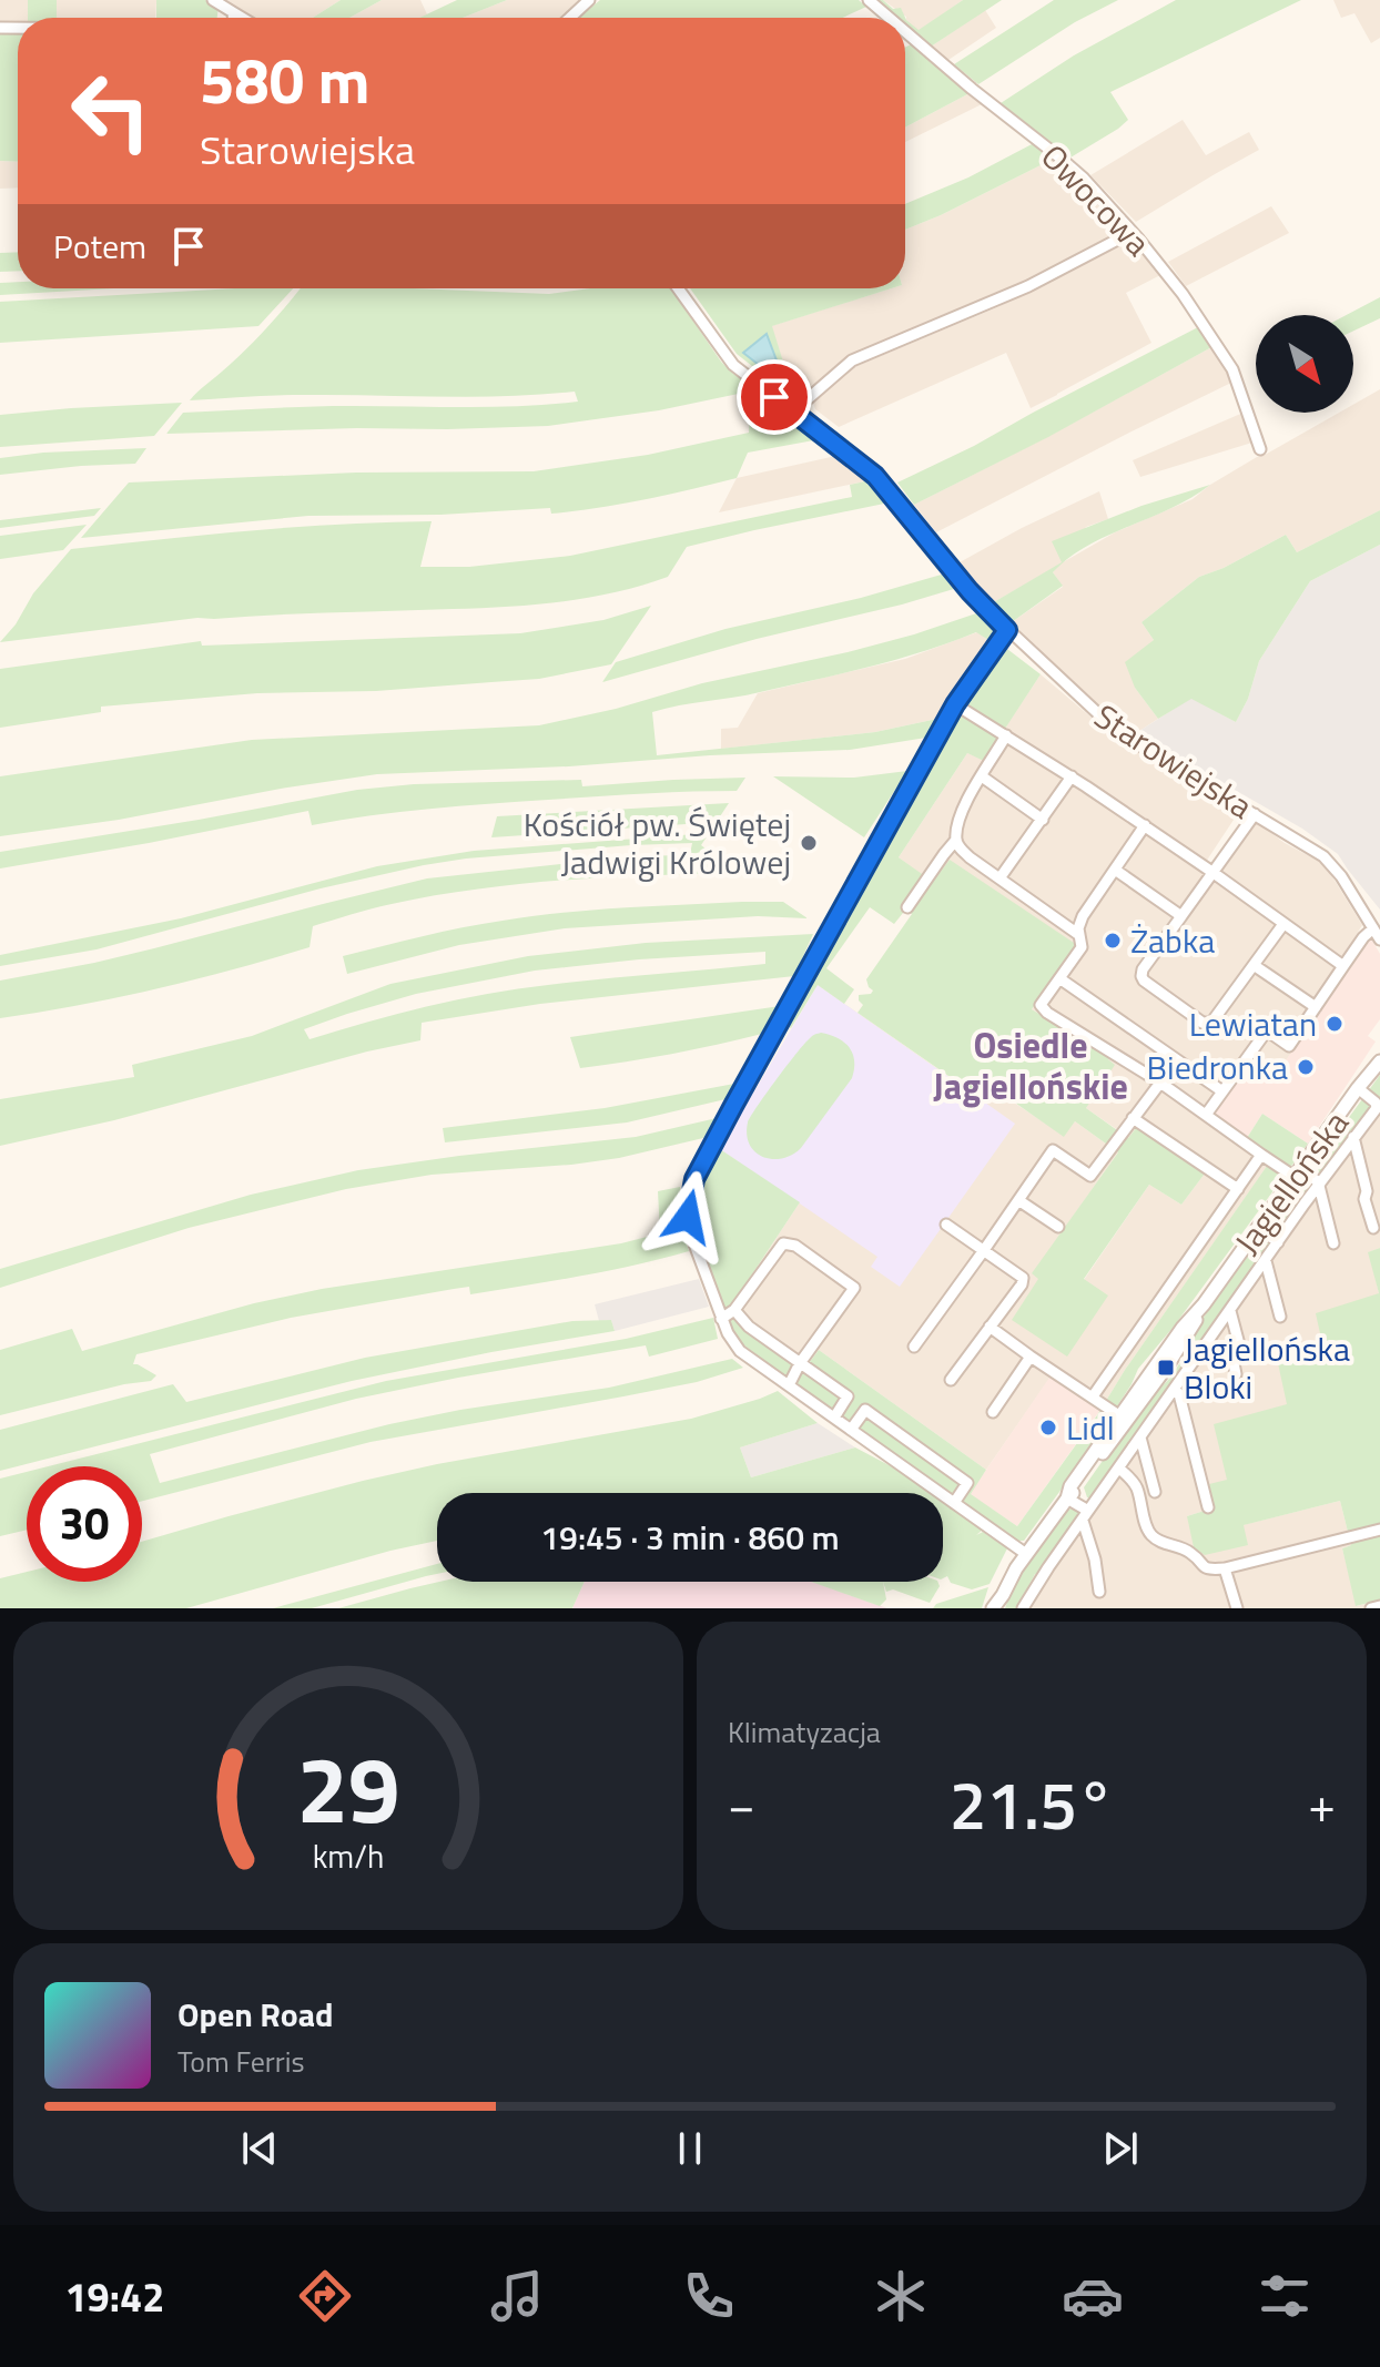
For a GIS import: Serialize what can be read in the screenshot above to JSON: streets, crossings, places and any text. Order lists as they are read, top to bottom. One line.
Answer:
{"streets":{"street":["Owocowa","Starowiejska","Jagiellońska"]},"districts":["Osiedle Jagiellońskie"],"places":{"other":["Kościół pw. Świętej Jadwigi Królowej","Żabka","Lewiatan","Biedronka","Lidl"],"transit":["Jagiellońska Bloki"]},"north":"bottom right","page":{"turn":["580 m","Starowiejska"],"then":"Potem","limit":"30","trip":"19:45 · 3 min · 860 m","tile":"Klimatyzacja","heat":["−","21.5°","+"],"song":["Open Road","Tom Ferris"],"tabs":"19:42","gauge":["29","km/h"]}}
